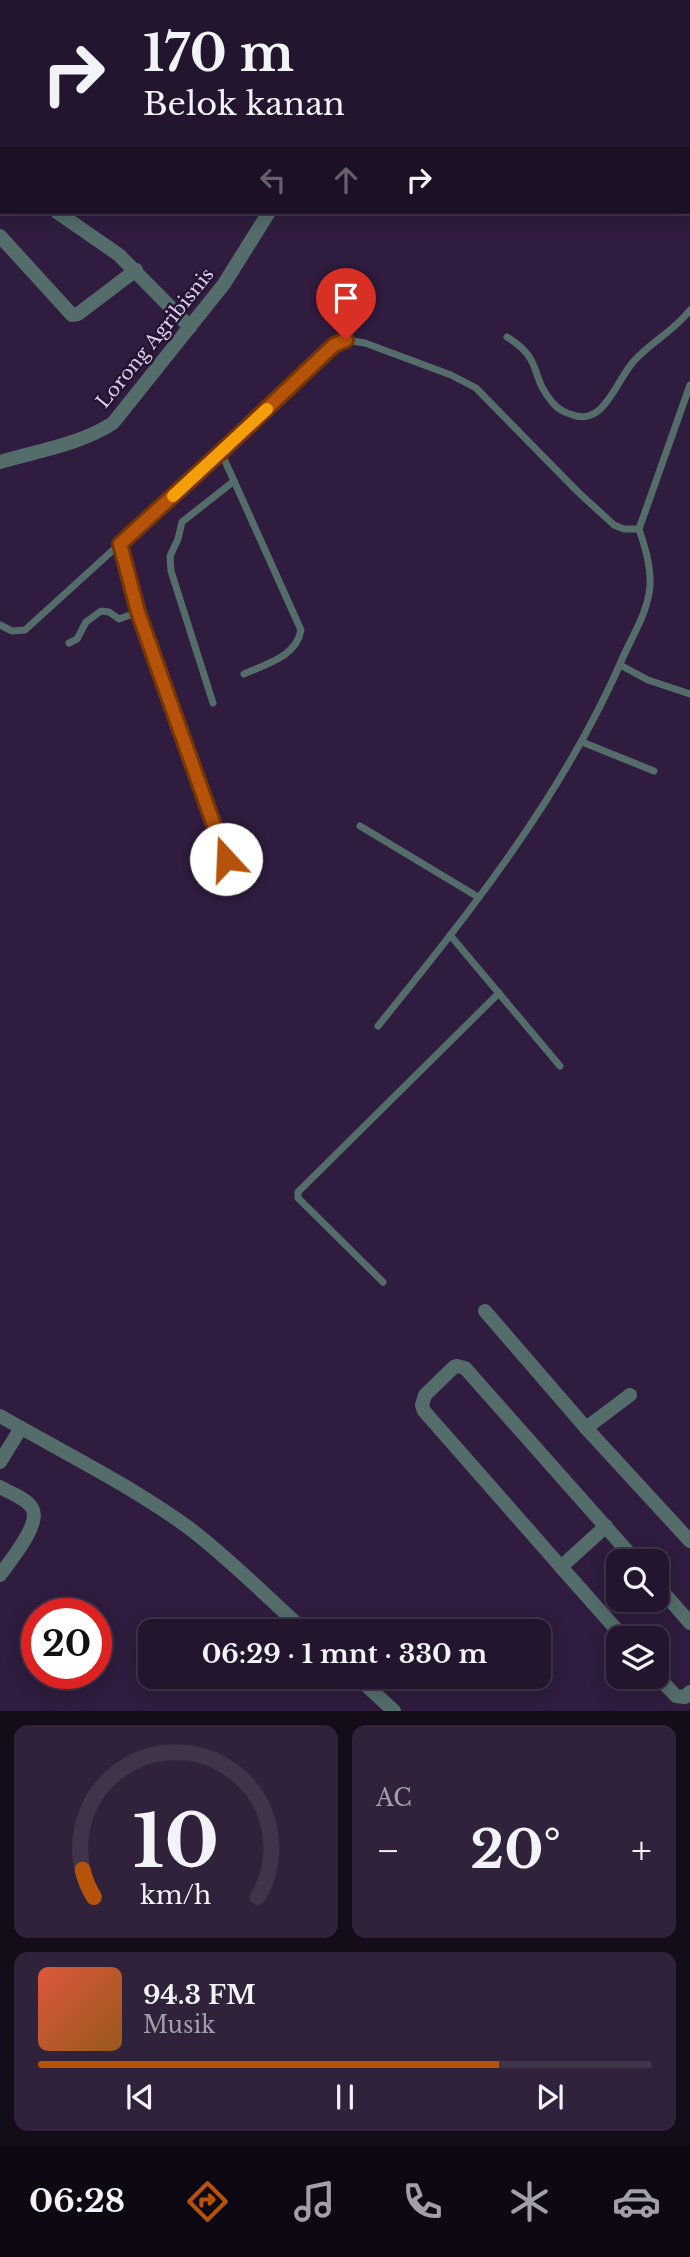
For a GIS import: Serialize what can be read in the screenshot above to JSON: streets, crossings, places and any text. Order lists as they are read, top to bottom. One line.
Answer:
{"streets":{"street":["Lorong Agribisnis"]},"page":{"turn":["170 m","Belok kanan"],"limit":"20","trip":"06:29 · 1 mnt · 330 m","tile":"AC","heat":["−","20°","+"],"song":["94.3 FM","Musik"],"tabs":"06:28","gauge":["10","km/h"]}}
